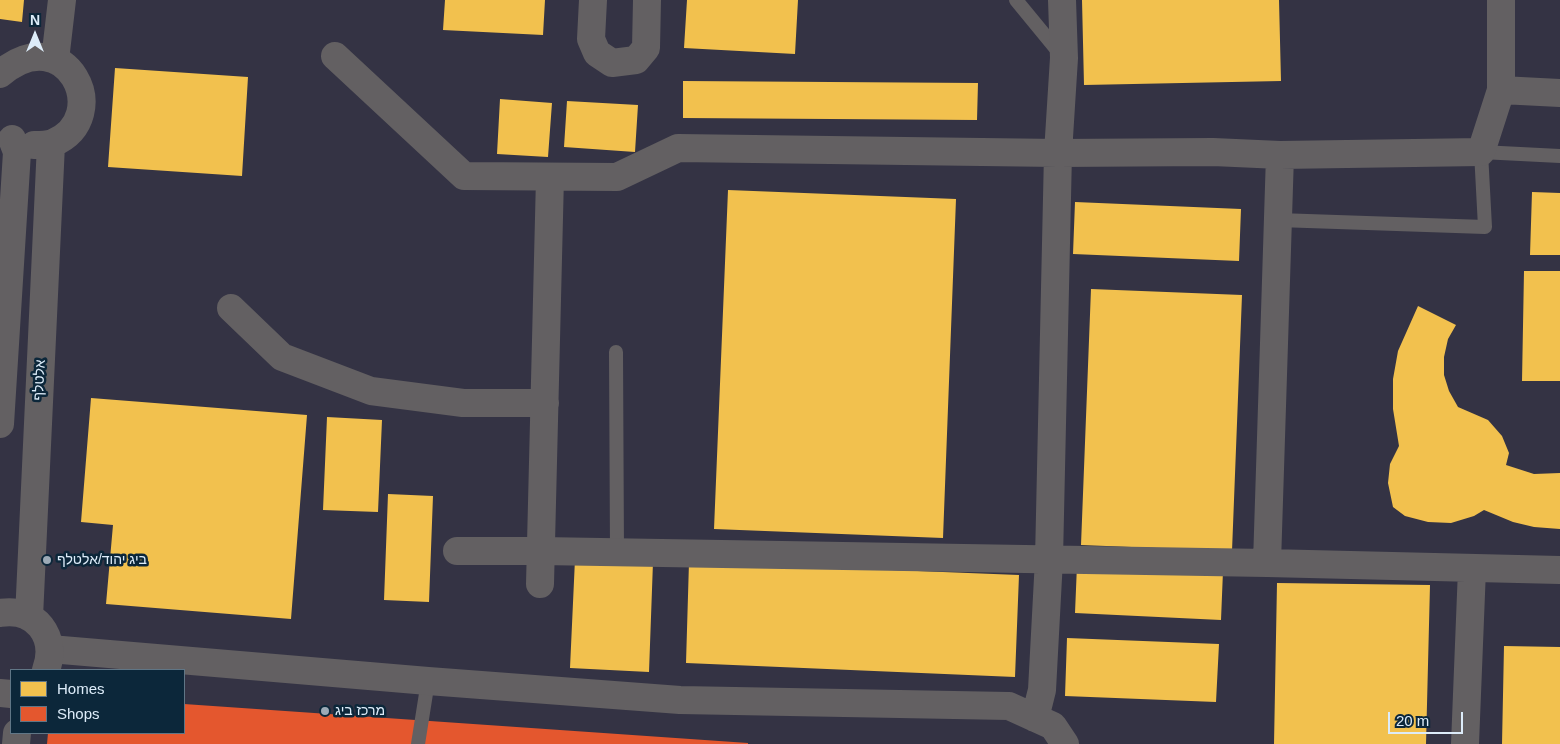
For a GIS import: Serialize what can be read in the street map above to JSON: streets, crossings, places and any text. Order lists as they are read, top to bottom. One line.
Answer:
{"streets":{"street":["אלטלף"]},"places":["ביג יהוד/אלטלף","מרכז ביג"],"legend":["Homes","Shops"],"scale_bar":"20 m","north":"top"}
